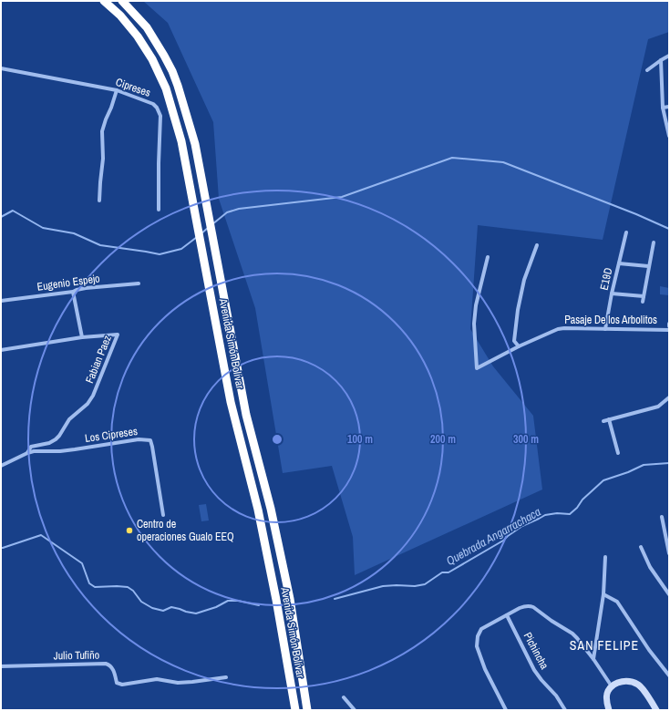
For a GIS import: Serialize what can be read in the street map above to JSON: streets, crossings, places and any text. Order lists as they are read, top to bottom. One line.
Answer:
{"streets":{"highway":["Avenida Simón Bolívar"],"street":["Cipreses","E19D","Eugenio Espejo","Pasaje De los Arbolitos","Fabian Paez","Los Cipreses","Pichincha","Julio Tufiño"]},"crossings":[["E19D","Pasaje De los Arbolitos"],["Fabian Paez","Los Cipreses"]],"districts":["SAN FELIPE"],"water":["Quebrada Angarrachaca"],"places":["Centro de operaciones Gualo EEQ"],"rings":["100 m","200 m","300 m"]}
